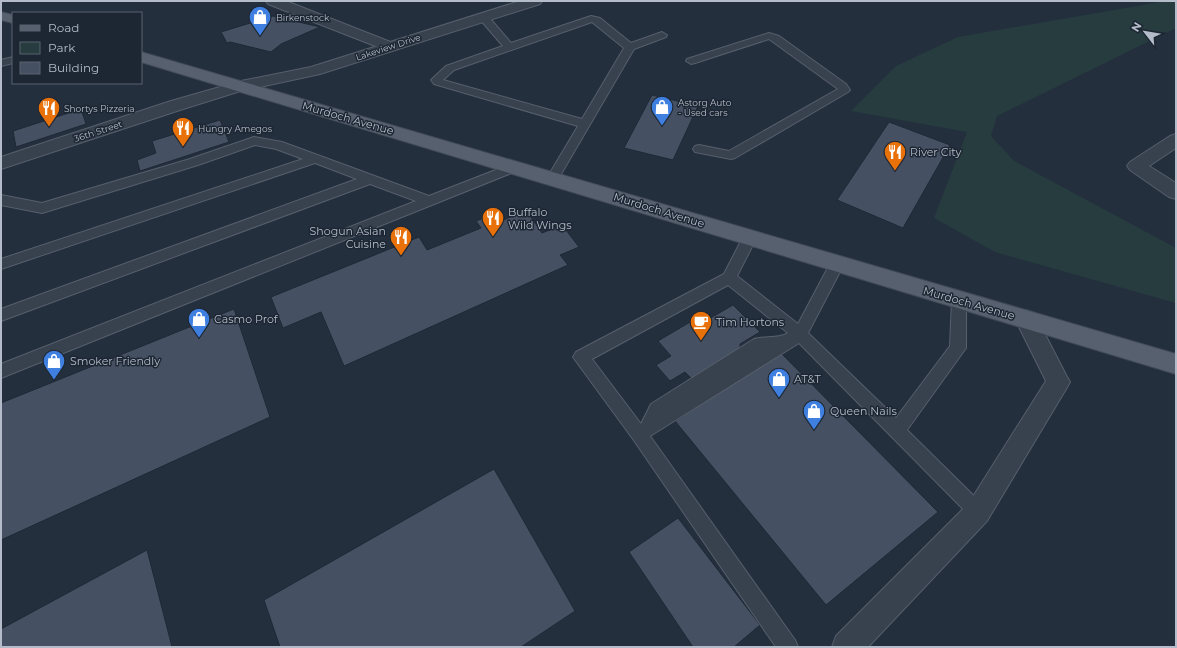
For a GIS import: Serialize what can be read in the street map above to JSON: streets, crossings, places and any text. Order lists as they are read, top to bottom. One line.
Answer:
{"streets":{"main road":["Murdoch Avenue"],"street":["Lakeview Drive","36th Street"]},"crossings":[["Lakeview Drive","Murdoch Avenue"],["Lakeview Drive","36th Street"],["Murdoch Avenue","36th Street"]],"places":{"shop":["Birkenstock","Astorg Auto - Used cars","Casmo Prof","Smoker Friendly","AT&T","Queen Nails"],"restaurant":["Shortys Pizzeria","Hungry Amegos","River City","Buffalo Wild Wings","Shogun Asian Cuisine"],"cafe":["Tim Hortons"]},"legend":["Road","Park","Building"],"north":"top left"}
